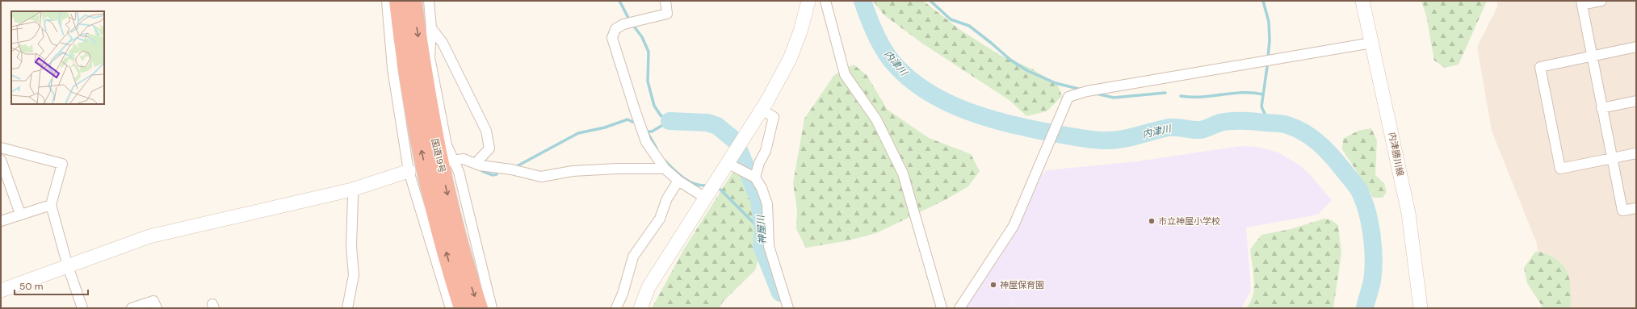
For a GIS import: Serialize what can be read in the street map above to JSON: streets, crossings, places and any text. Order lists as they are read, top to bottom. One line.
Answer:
{"streets":{"highway":["国道19号"],"street":["内津勝川線"]},"water":["内津川","神屋川"],"places":["市立神屋小学校","神屋保育園"],"scale_bar":"50 m"}
